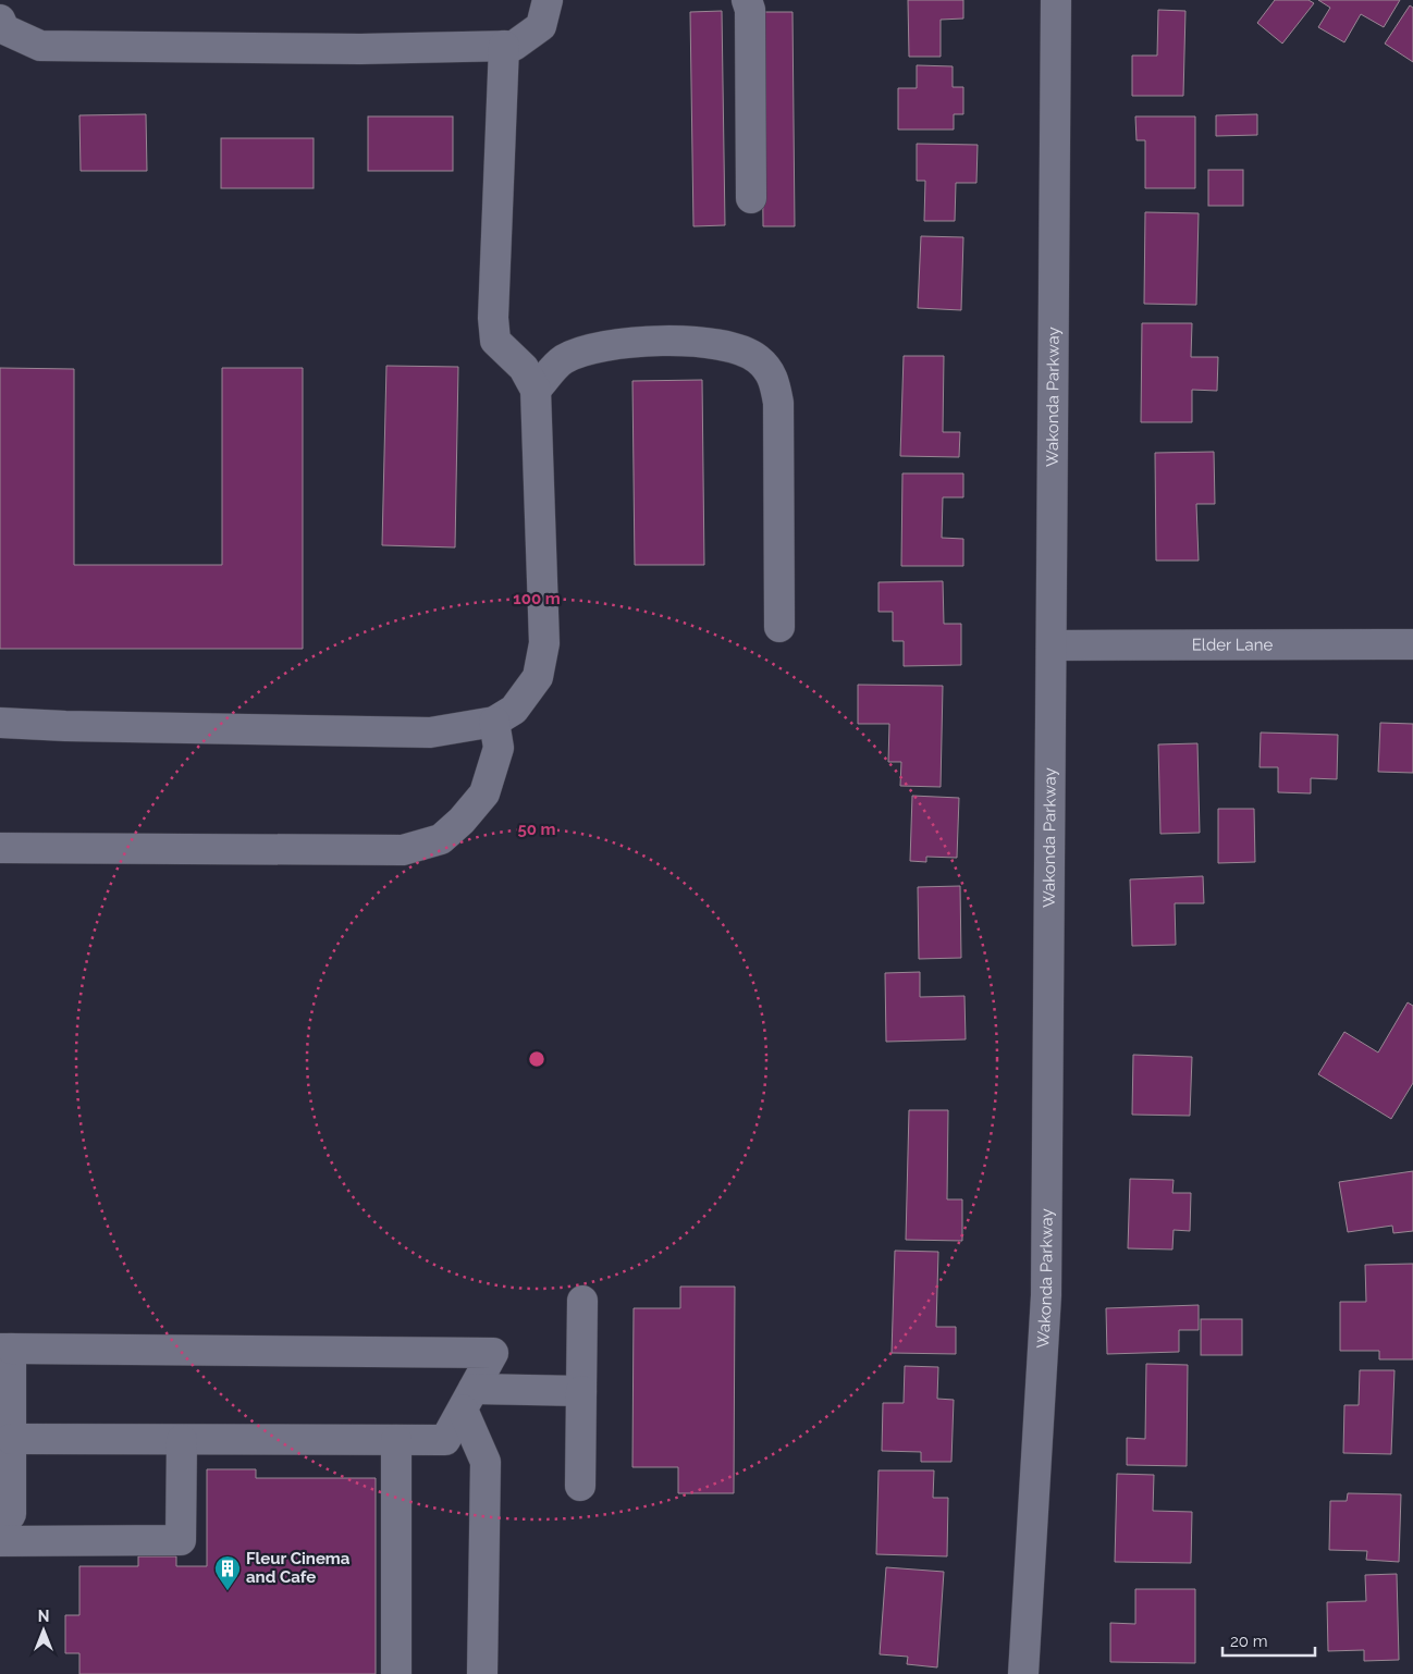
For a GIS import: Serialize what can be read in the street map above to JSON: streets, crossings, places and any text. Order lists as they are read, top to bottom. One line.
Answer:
{"streets":{"street":["Wakonda Parkway","Elder Lane"]},"crossings":[["Wakonda Parkway","Elder Lane"]],"places":{"building":["Fleur Cinema and Cafe"]},"scale_bar":"20 m","north":"top","rings":["100 m","50 m"]}
